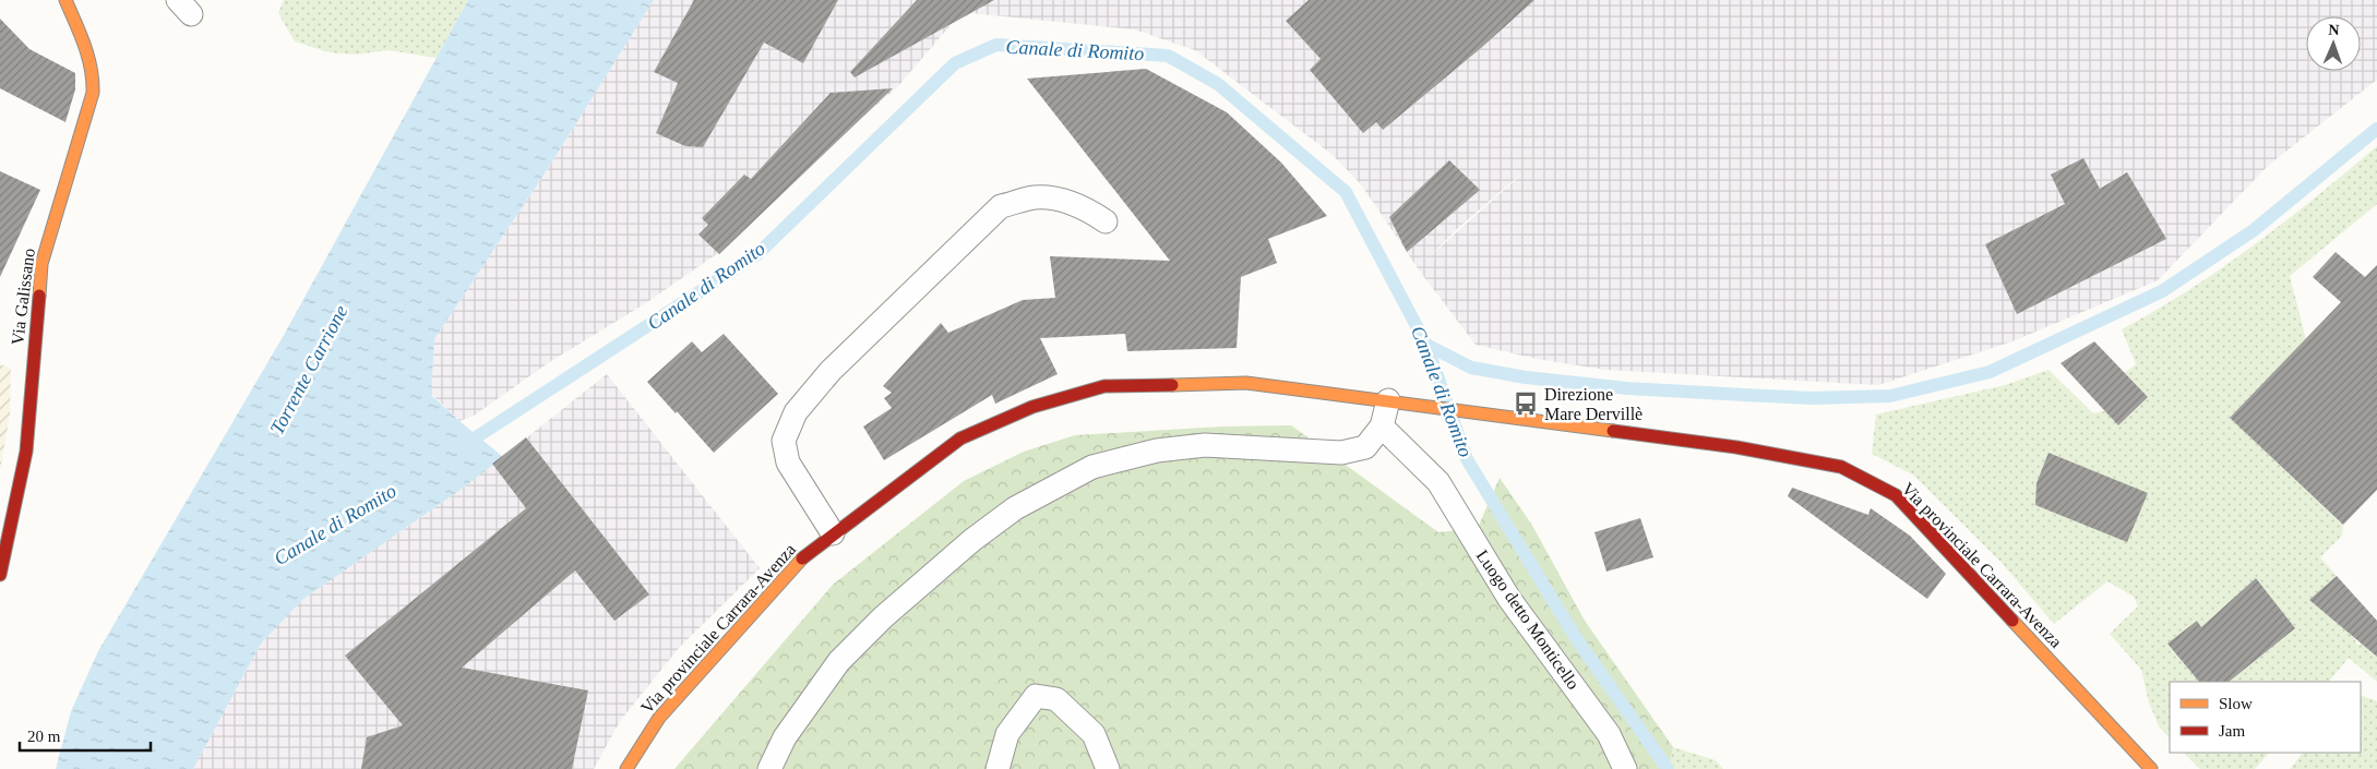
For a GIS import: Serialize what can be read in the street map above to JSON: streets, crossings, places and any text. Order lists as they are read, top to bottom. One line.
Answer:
{"streets":{"main road":["Via Galissano","Via provinciale Carrara-Avenza"],"lane":["Luogo detto Monticello"]},"water":["Canale di Romito","Torrente Carrione"],"places":{"bus stop":["Direzione Mare Dervillè"]},"legend":["Slow","Jam"],"scale_bar":"20 m","north":"top"}
